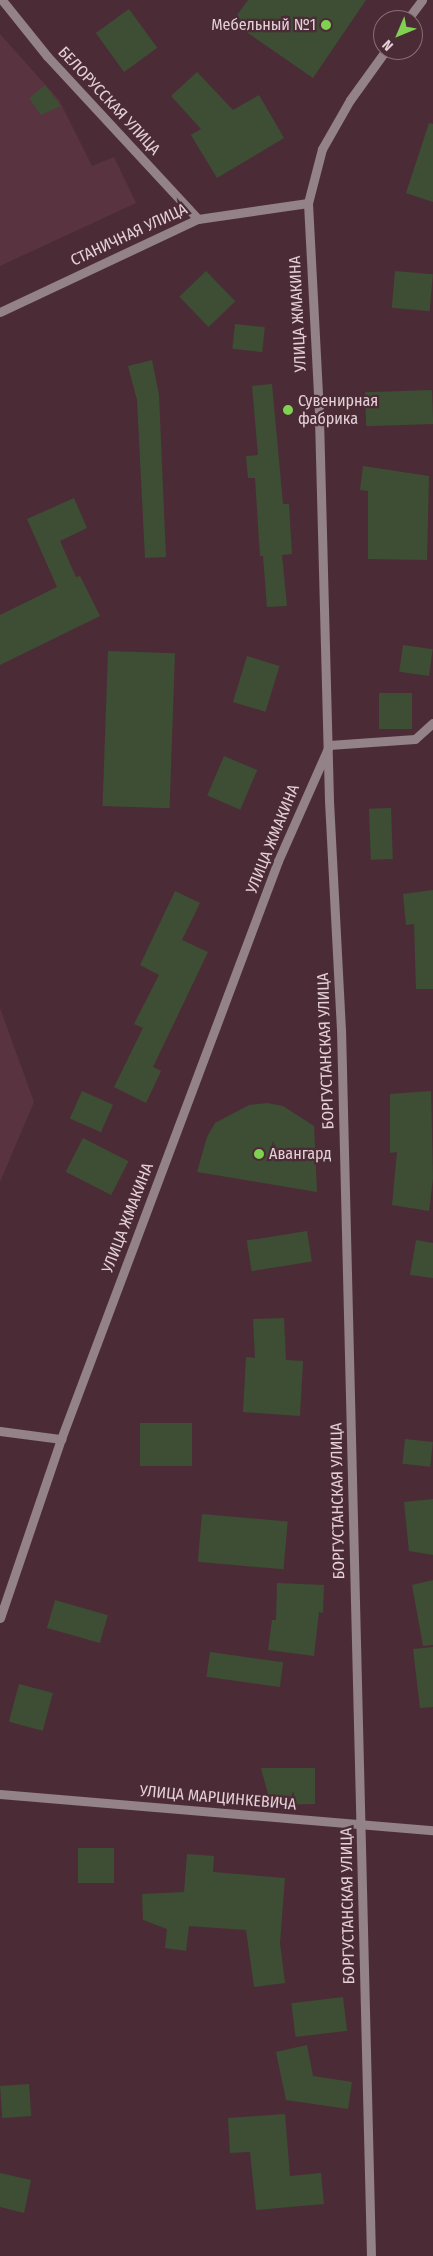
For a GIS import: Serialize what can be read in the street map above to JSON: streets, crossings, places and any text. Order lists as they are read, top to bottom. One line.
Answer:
{"streets":{"street":["БЕЛОРУССКАЯ УЛИЦА","СТАНИЧНАЯ УЛИЦА","УЛИЦА ЖМАКИНА","БОРГУСТАНСКАЯ УЛИЦА","УЛИЦА МАРЦИНКЕВИЧА"]},"crossings":[["БЕЛОРУССКАЯ УЛИЦА","СТАНИЧНАЯ УЛИЦА"],["СТАНИЧНАЯ УЛИЦА","УЛИЦА ЖМАКИНА"],["УЛИЦА ЖМАКИНА","БОРГУСТАНСКАЯ УЛИЦА"],["БОРГУСТАНСКАЯ УЛИЦА","УЛИЦА МАРЦИНКЕВИЧА"]],"places":["Мебельный №1","Сувенирная фабрика","Авангард"],"north":"bottom left"}
